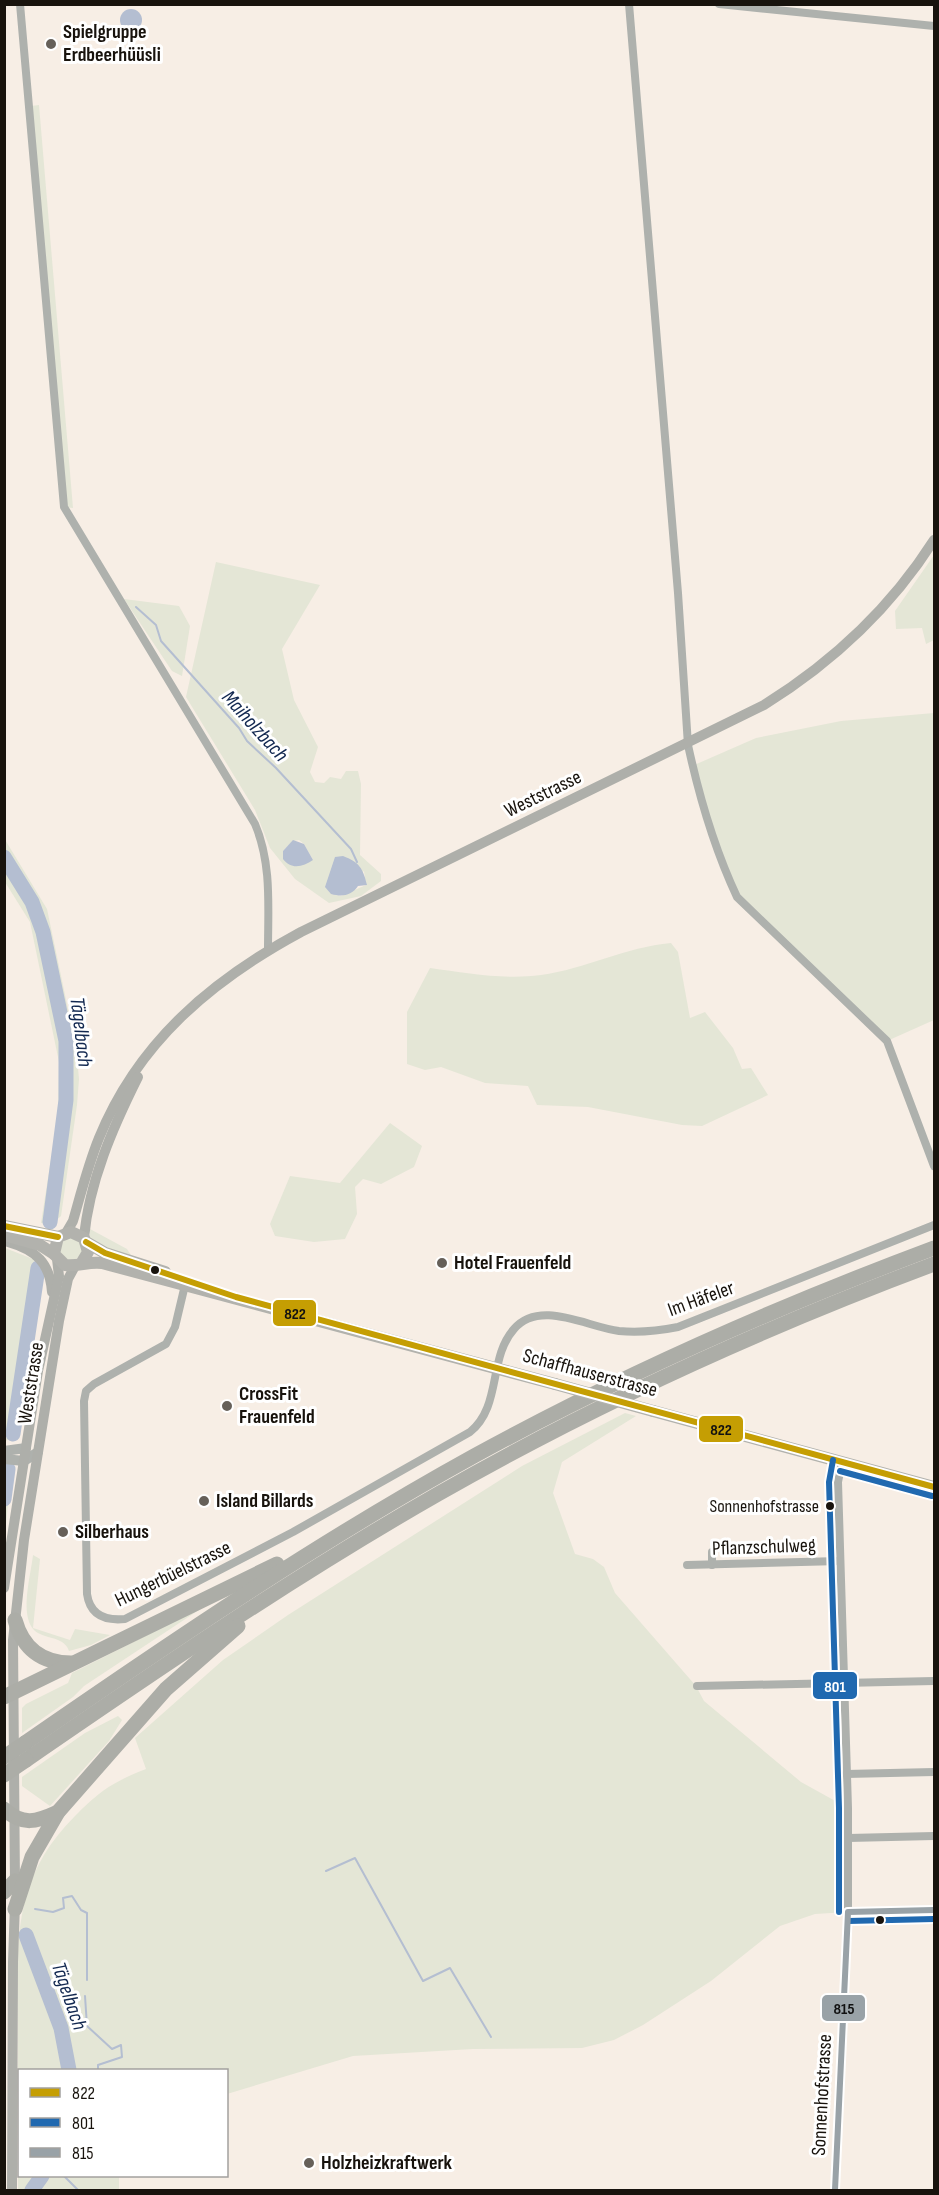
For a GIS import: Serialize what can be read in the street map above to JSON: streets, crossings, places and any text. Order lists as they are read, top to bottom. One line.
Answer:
{"streets":{"main road":["Weststrasse","Schaffhauserstrasse"],"street":["Im Häfeler","Pflanzschulweg","Hungerbüelstrasse","Sonnenhofstrasse"]},"crossings":[["Weststrasse","Schaffhauserstrasse"],["Im Häfeler","Schaffhauserstrasse"],["Im Häfeler","Hungerbüelstrasse"],["Schaffhauserstrasse","Hungerbüelstrasse"],["Schaffhauserstrasse","Sonnenhofstrasse"],["Pflanzschulweg","Sonnenhofstrasse"]],"water":["Maiholzbach","Tägelbach"],"places":["Spielgruppe Erdbeerhüüsli","Hotel Frauenfeld","CrossFit Frauenfeld","Island Billards","Sonnenhofstrasse","Silberhaus","Holzheizkraftwerk"],"lines":["transit line 822","transit line 801","transit line 815"],"legend":["822","801","815"]}
